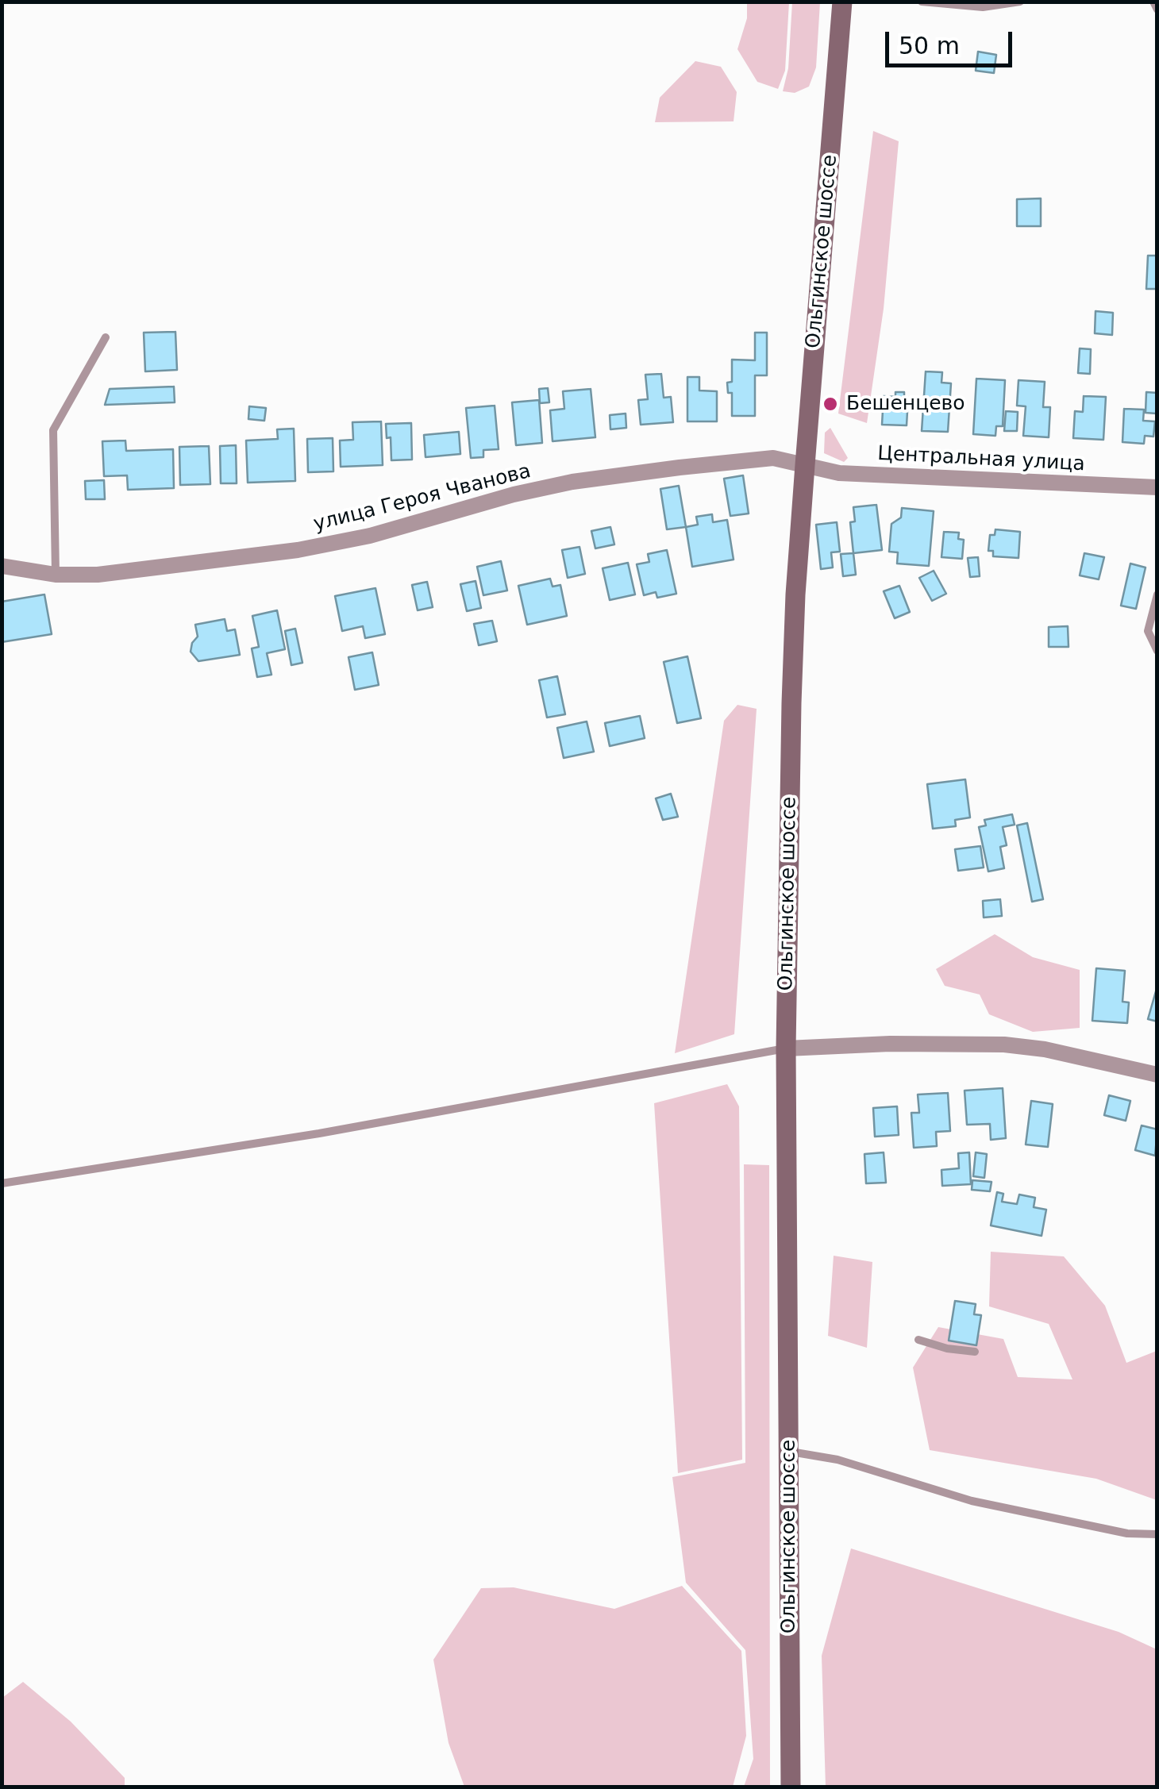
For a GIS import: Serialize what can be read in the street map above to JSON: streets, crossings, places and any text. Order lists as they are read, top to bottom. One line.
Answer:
{"streets":{"main road":["Ольгинское шоссе"],"street":["Центральная улица","улица Героя Чванова"]},"crossings":[["Ольгинское шоссе","Центральная улица"],["Ольгинское шоссе","улица Героя Чванова"],["Центральная улица","улица Героя Чванова"]],"places":["Бешенцево"],"scale_bar":"50 m"}
